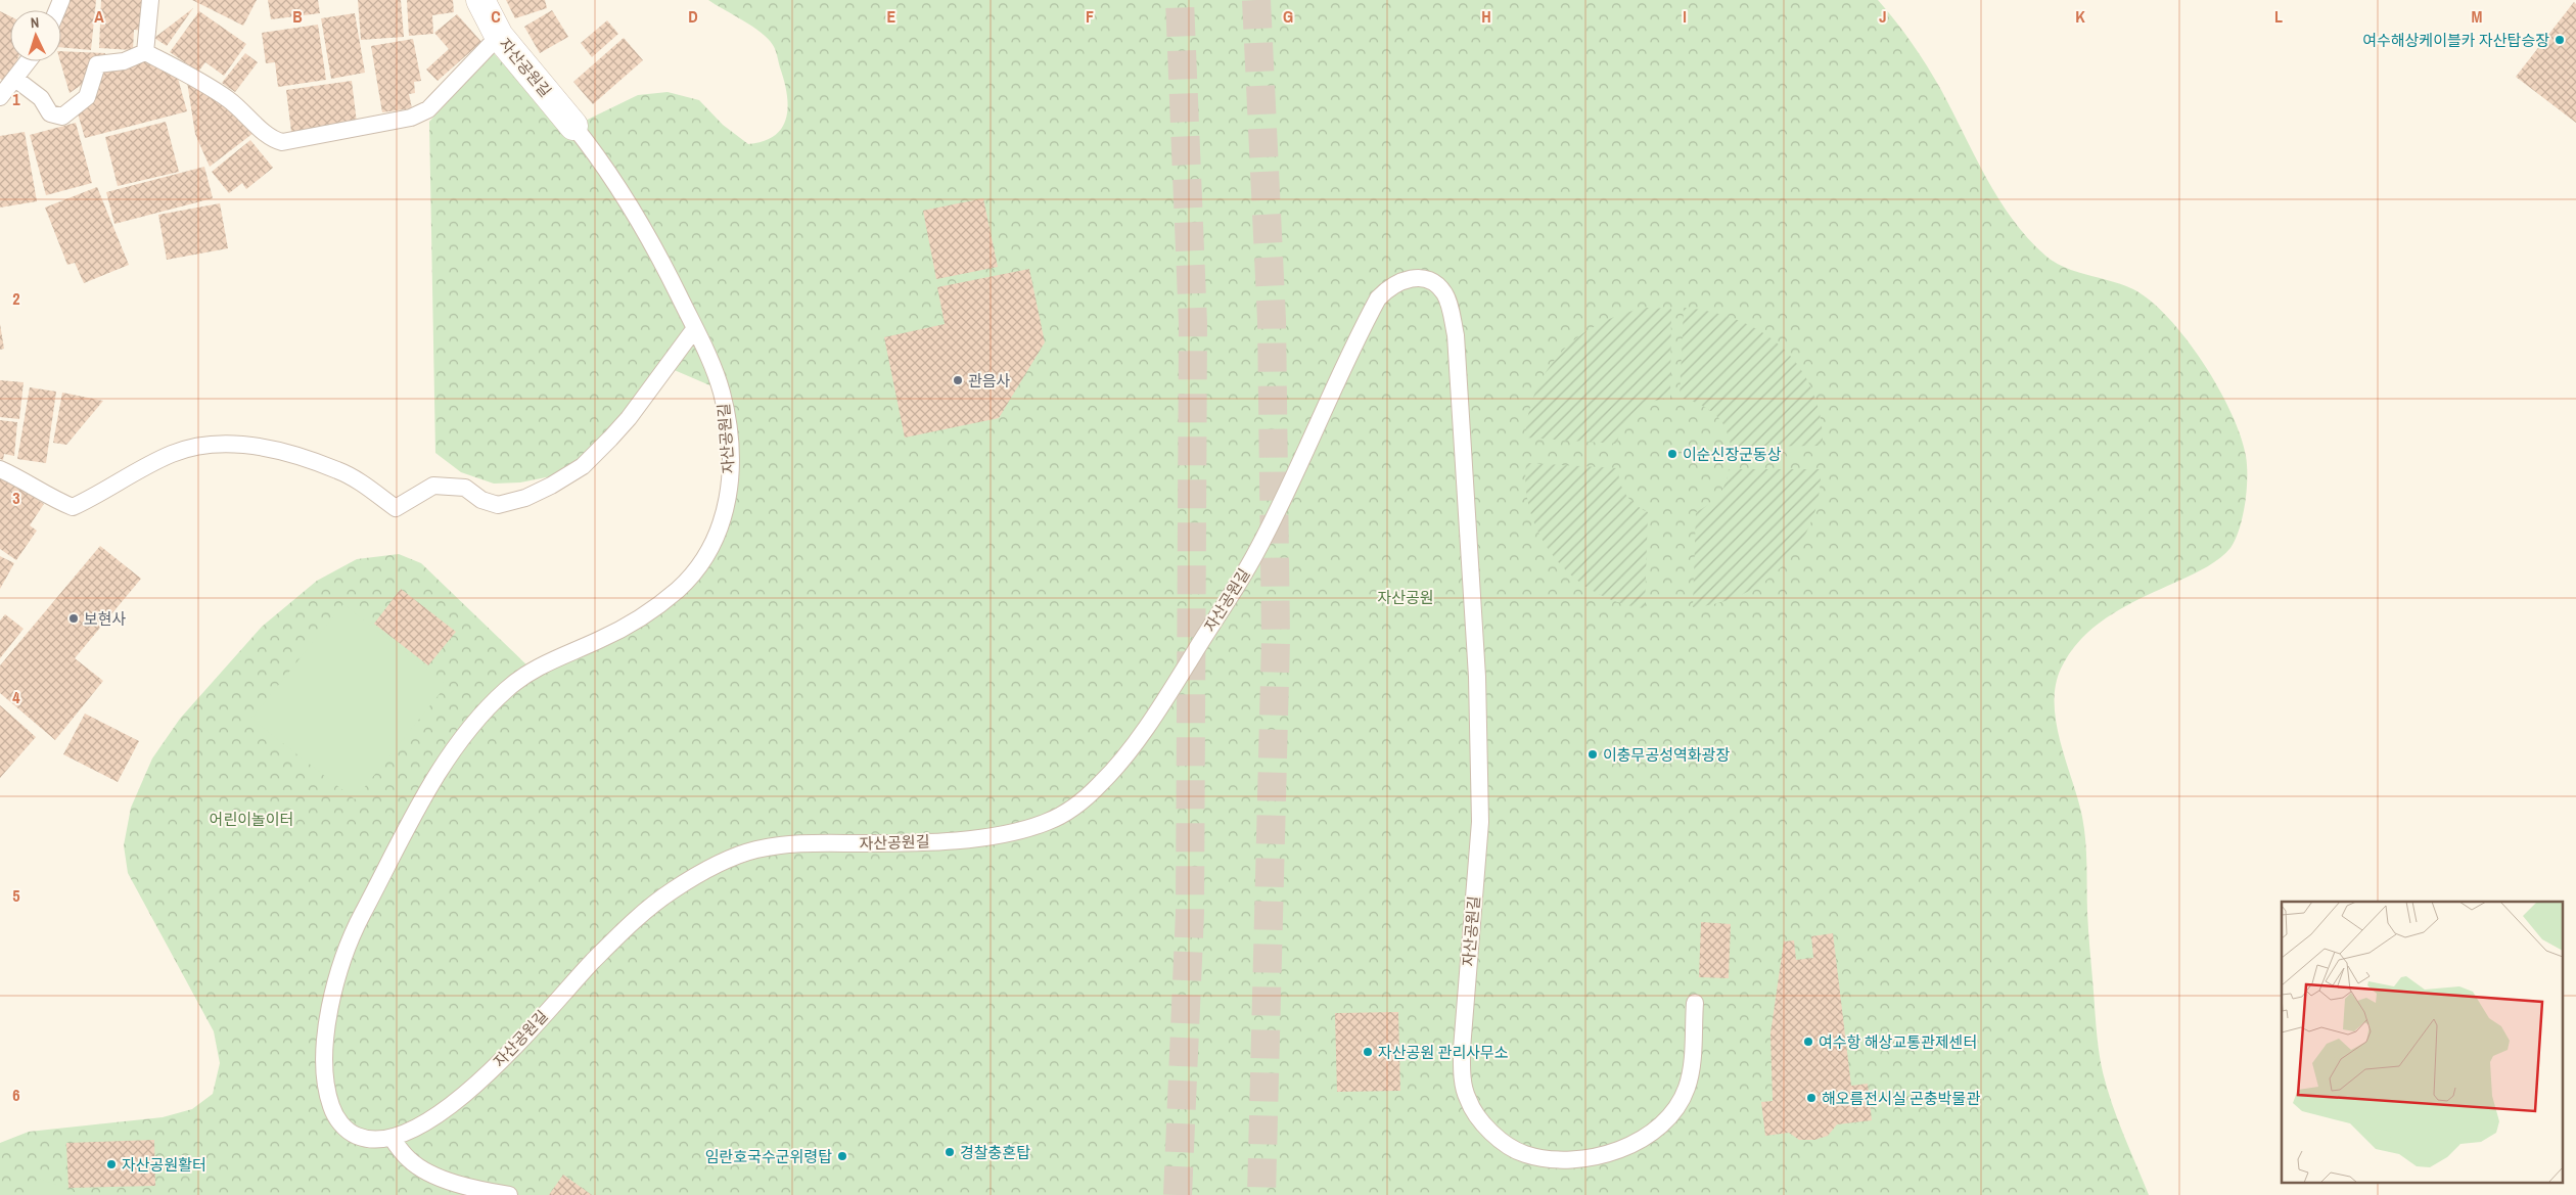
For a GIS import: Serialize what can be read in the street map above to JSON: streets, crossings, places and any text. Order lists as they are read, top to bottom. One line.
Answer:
{"streets":{"street":["자산공원길"]},"parks":["자산공원","어린이놀이터"],"places":["여수해상케이블카 자산탑승장","관음사","이순신장군동상","보현사","이충무공성역화광장","여수항 해상교통관제센터","자산공원 관리사무소","해오름전시실 곤충박물관","경찰충혼탑","임란호국수군위령탑","자산공원활터"],"north":"top","grid":{"columns":["A","B","C","D","E","F","G","H","I","J","K","L","M"],"rows":["1","2","3","4","5","6"]}}
